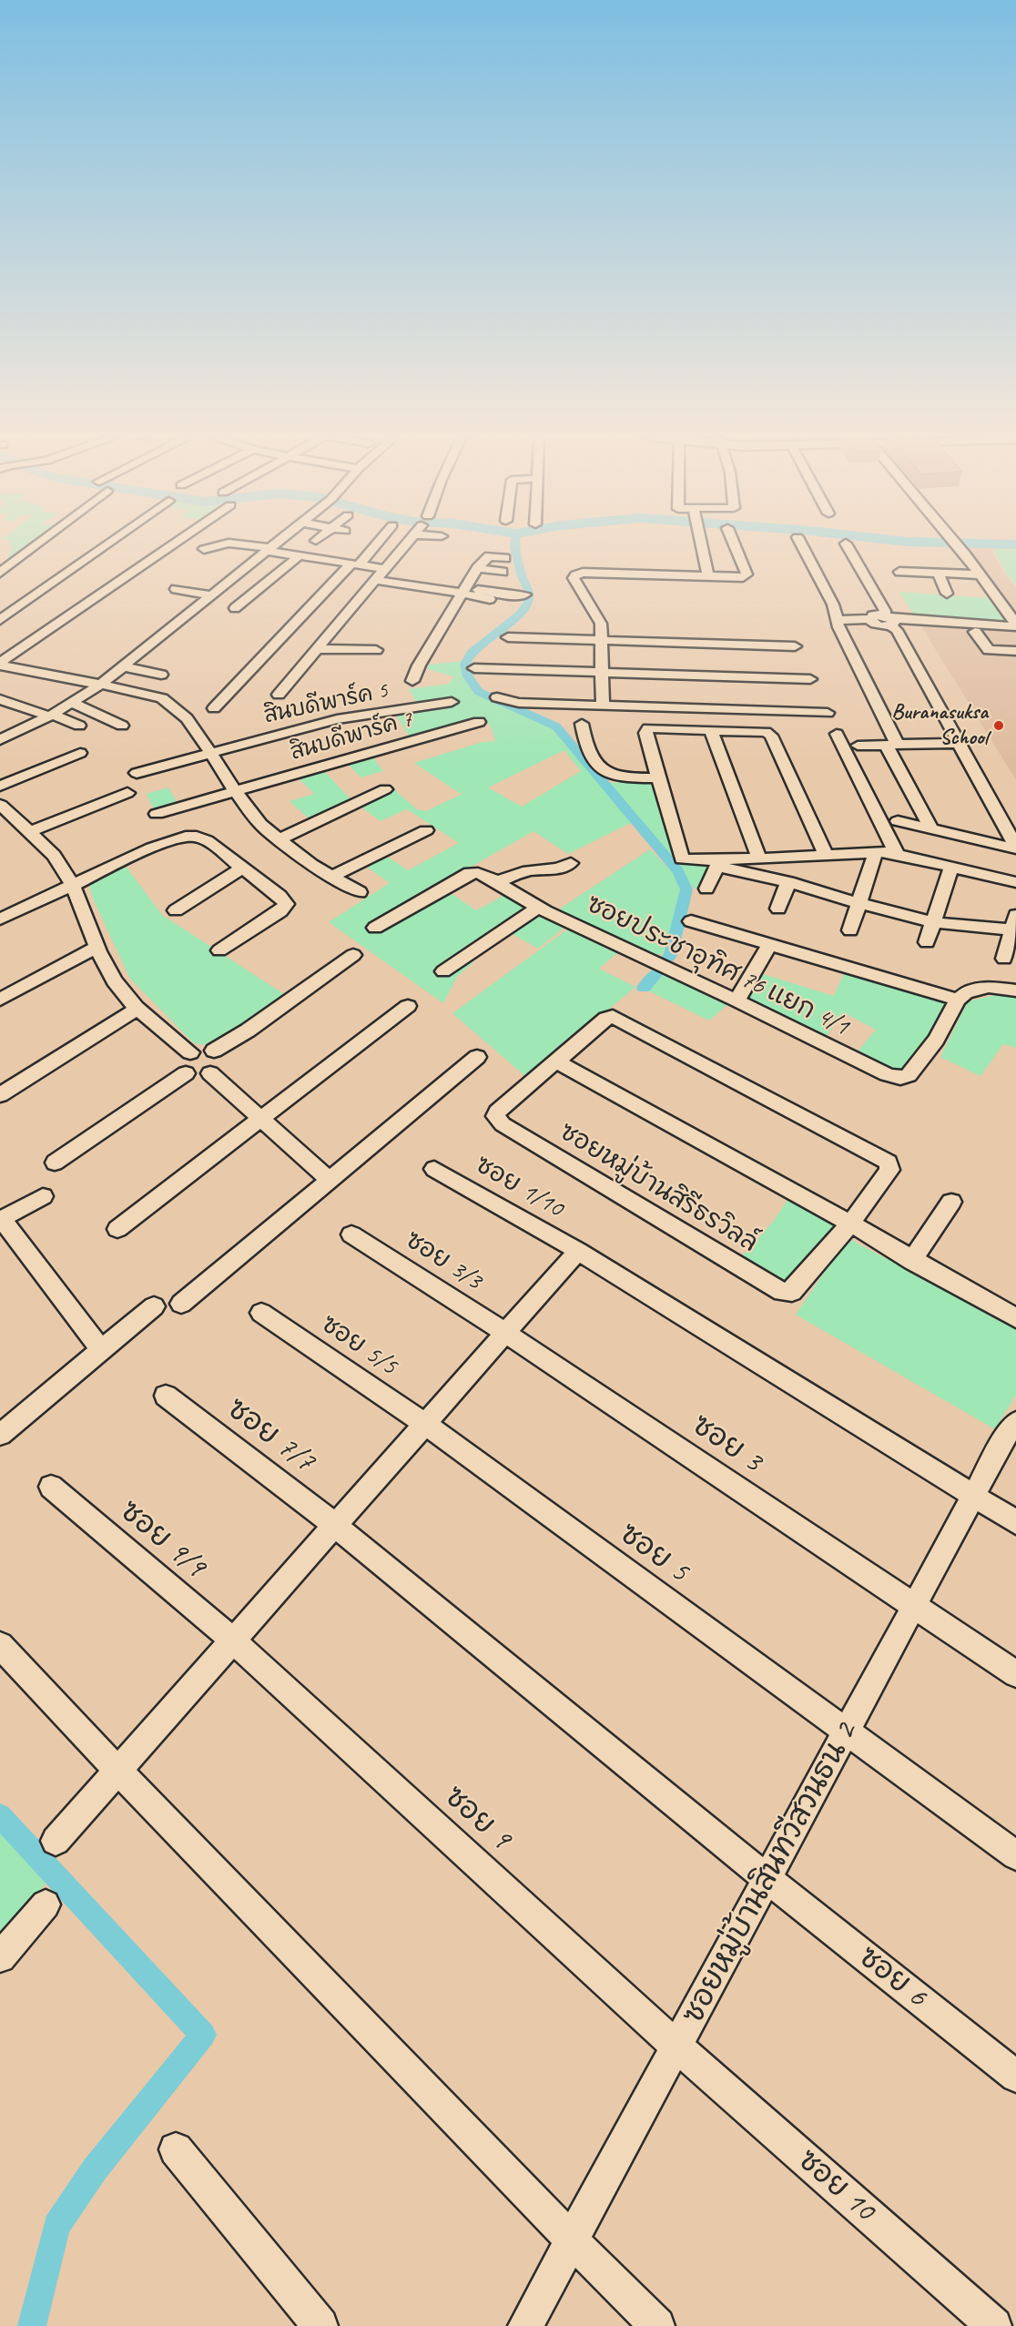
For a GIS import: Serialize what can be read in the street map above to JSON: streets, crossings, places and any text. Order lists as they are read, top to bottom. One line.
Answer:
{"streets":{"street":["สินบดีพาร์ค 5","สินบดีพาร์ค 7","ซอยประชาอุทิศ 76 แยก 4/1","ซอย 1/10","ซอยหมู่บ้านสิรีธรวิลล์","ซอย 3/3","ซอย 5/5","ซอย 7/7","ซอย 3","ซอย 9/9","ซอย 5","ซอย 9","ซอยหมู่บ้านสินทวีสวนธน 2","ซอย 6","ซอย 10"]},"crossings":[["ซอย 1/10","ซอยหมู่บ้านสินทวีสวนธน 2"],["ซอย 3/3","ซอย 3"],["ซอย 5/5","ซอย 5"],["ซอย 7/7","ซอยหมู่บ้านสินทวีสวนธน 2"],["ซอย 7/7","ซอย 6"],["ซอย 3","ซอยหมู่บ้านสินทวีสวนธน 2"],["ซอย 9/9","ซอย 9"],["ซอย 5","ซอยหมู่บ้านสินทวีสวนธน 2"],["ซอย 9","ซอยหมู่บ้านสินทวีสวนธน 2"],["ซอย 9","ซอย 10"],["ซอยหมู่บ้านสินทวีสวนธน 2","ซอย 6"],["ซอยหมู่บ้านสินทวีสวนธน 2","ซอย 10"]],"places":["Buranasuksa School"]}
